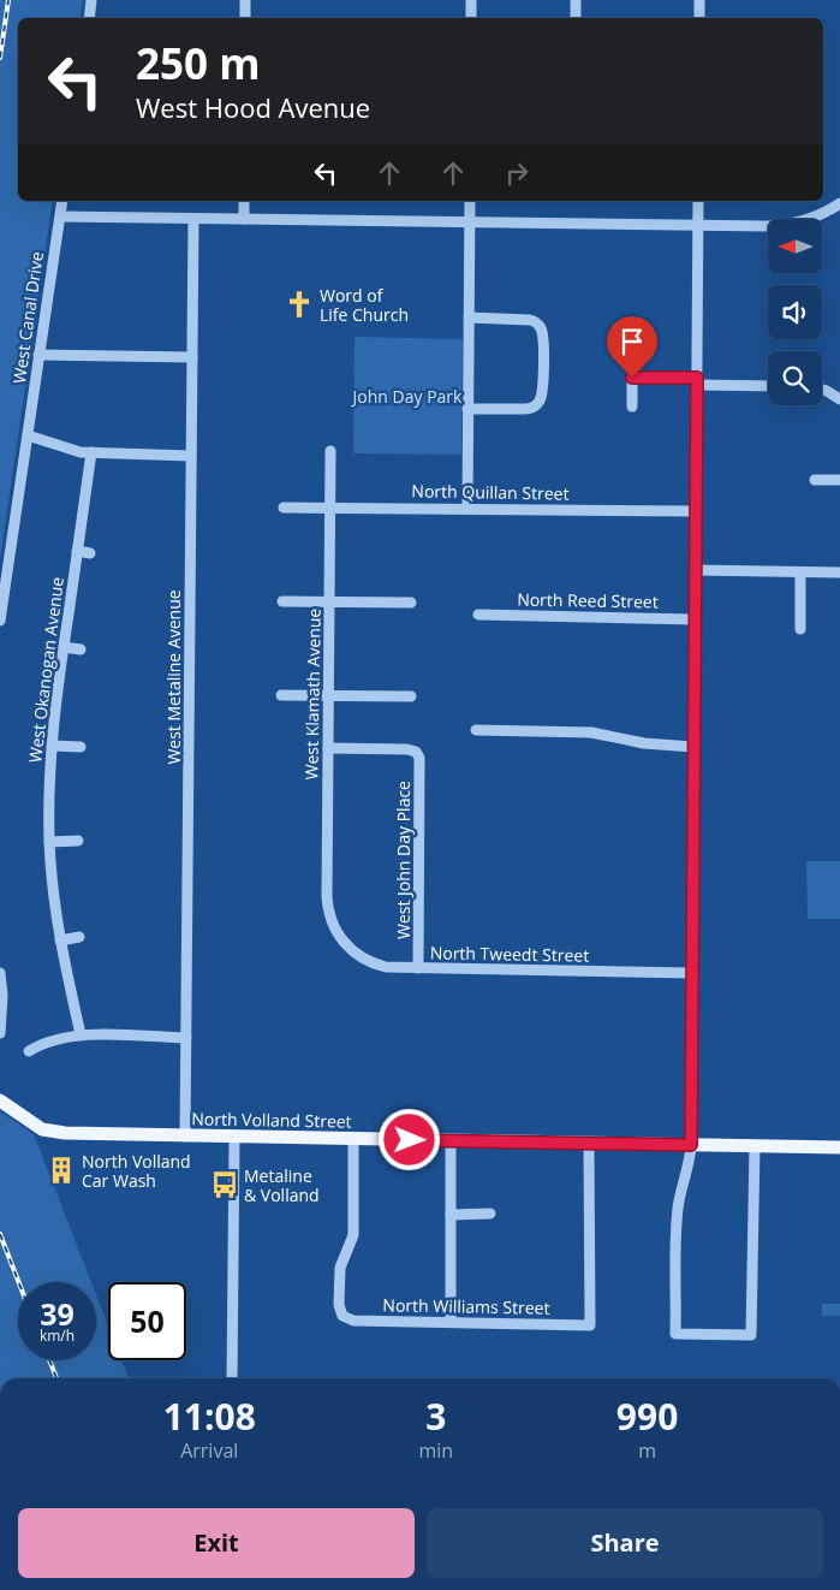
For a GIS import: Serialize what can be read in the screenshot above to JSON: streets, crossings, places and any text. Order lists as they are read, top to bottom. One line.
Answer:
{"streets":{"main road":["North Volland Street"],"street":["West Canal Drive","North Quillan Street","North Reed Street","West Okanogan Avenue","West Metaline Avenue","West Klamath Avenue","West John Day Place","North Tweedt Street","North Williams Street"]},"crossings":[["North Quillan Street","West Klamath Avenue"],["West Metaline Avenue","North Volland Street"],["West Klamath Avenue","West John Day Place"],["West Klamath Avenue","North Tweedt Street"],["West John Day Place","North Tweedt Street"],["North Volland Street","North Williams Street"]],"parks":["John Day Park"],"places":{"church":["Word of Life Church"],"building":["North Volland Car Wash"],"bus stop":["Metaline & Volland"]},"north":"left","page":{"turn":["250 m","West Hood Avenue"],"speed":"39 km/h","limit":"50","eta":["11:08","Arrival","3","min","990","m"],"buttons":["Exit","Share"]}}
